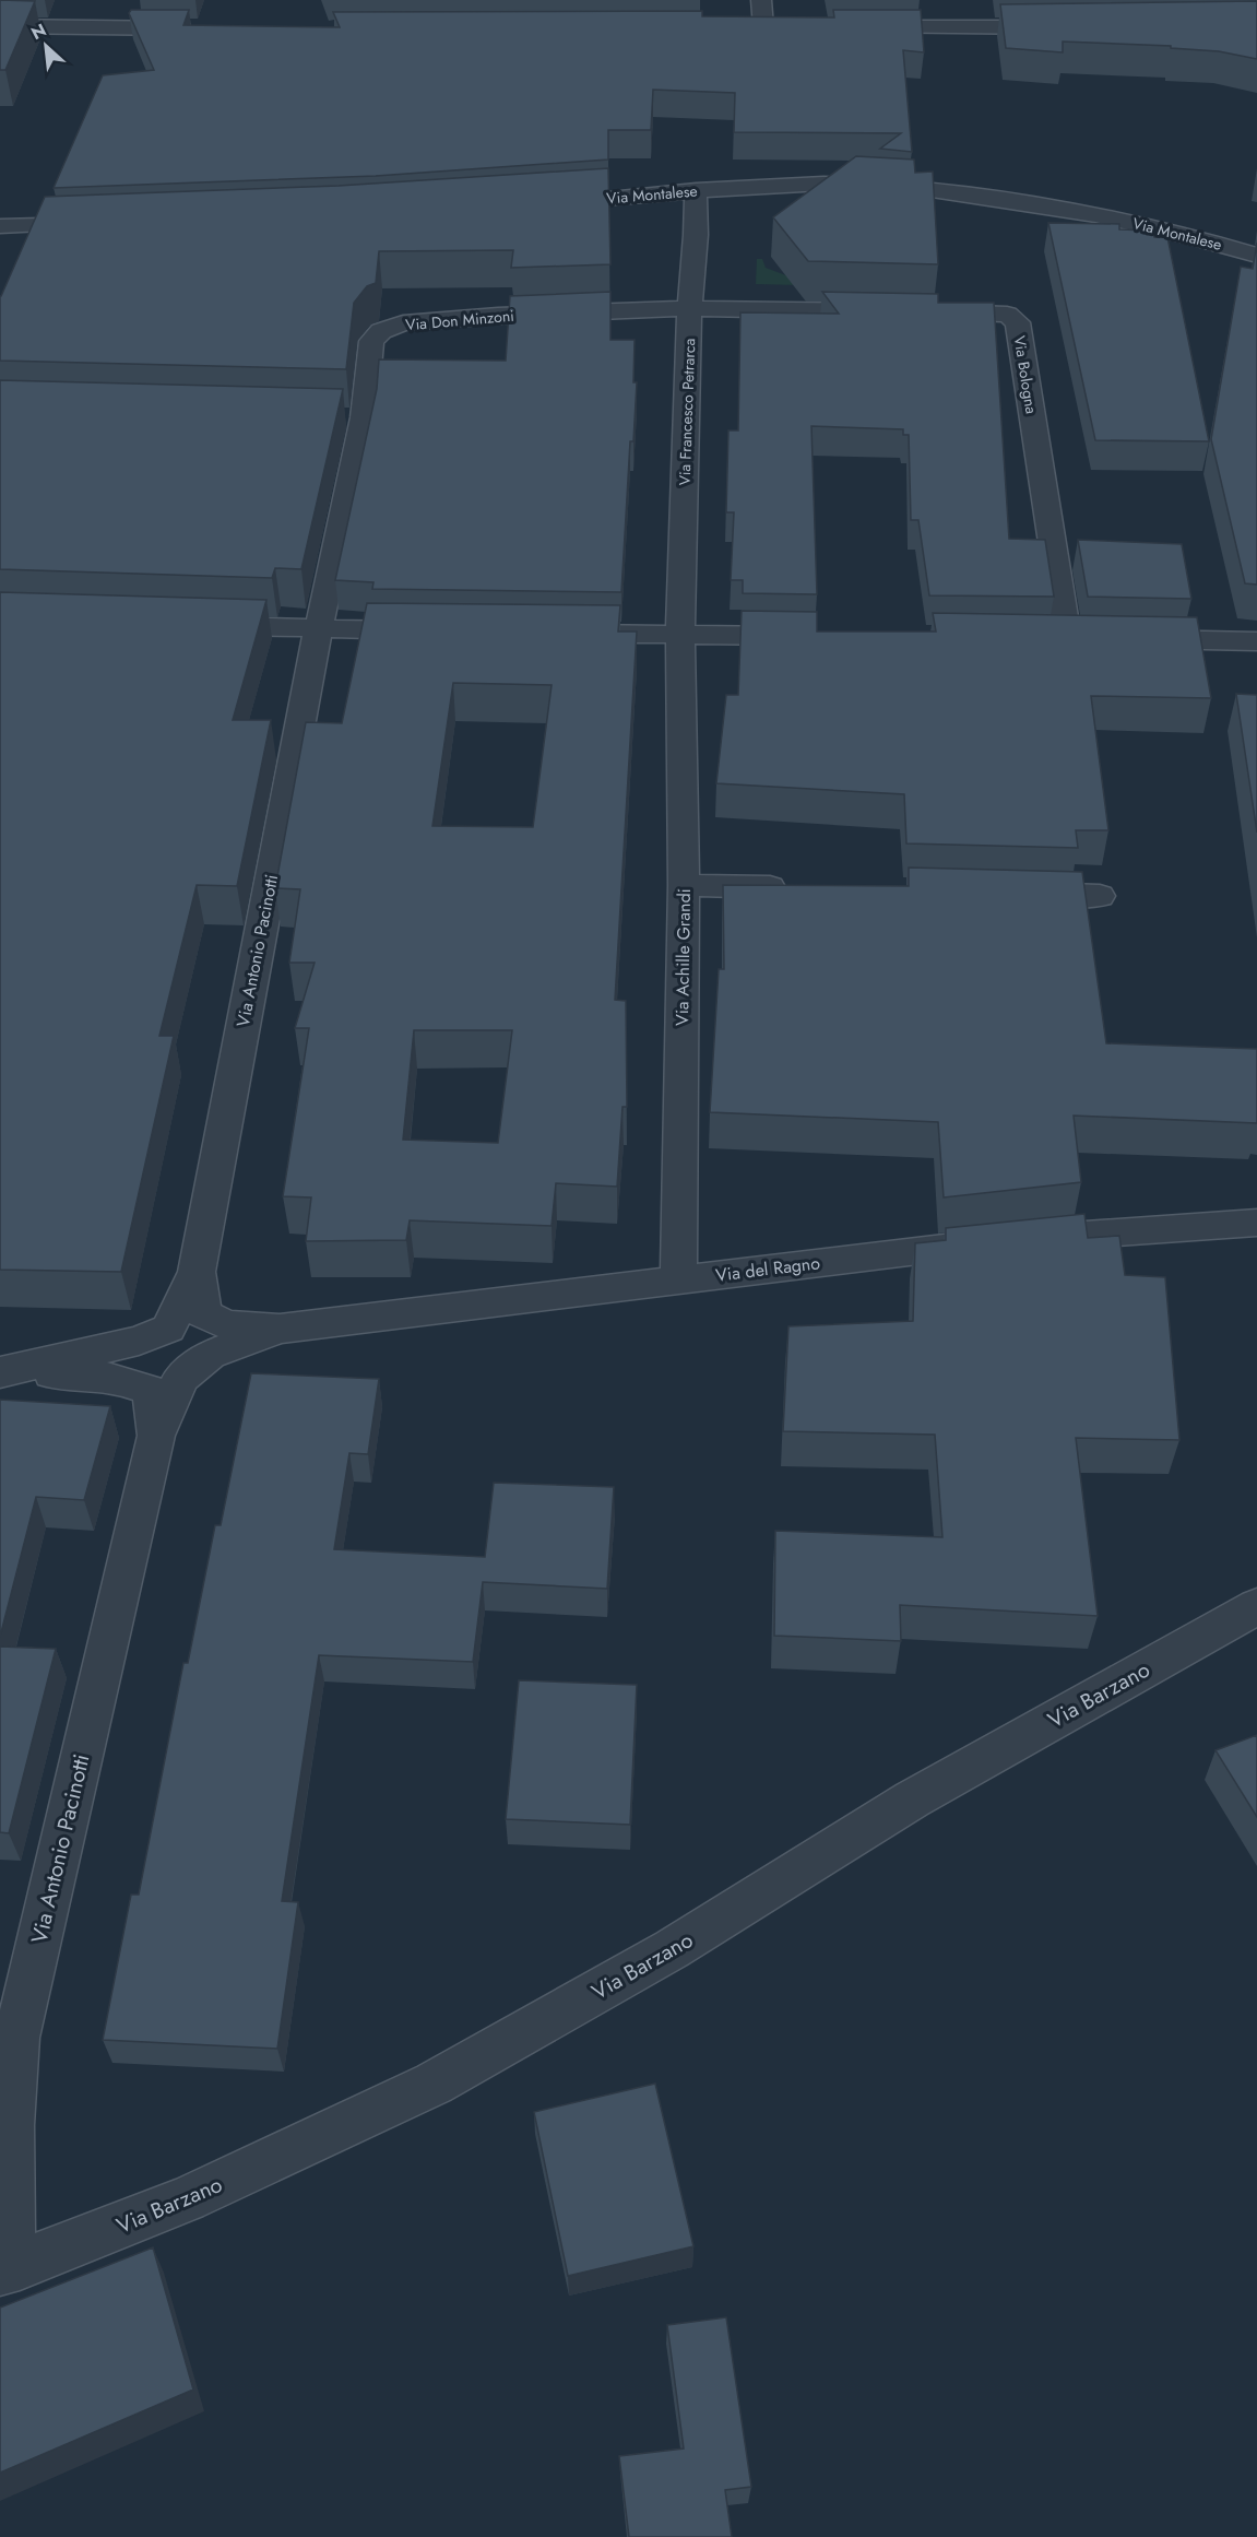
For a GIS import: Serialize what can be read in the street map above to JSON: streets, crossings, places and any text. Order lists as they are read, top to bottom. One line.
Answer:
{"streets":{"street":["Via Montalese","Via Don Minzoni","Via Bologna","Via Francesco Petrarca","Via Antonio Pacinotti","Via Achille Grandi","Via del Ragno","Via Barzano"]},"crossings":[["Via Montalese","Via Francesco Petrarca"],["Via Don Minzoni","Via Francesco Petrarca"],["Via Don Minzoni","Via Antonio Pacinotti"],["Via Francesco Petrarca","Via Achille Grandi"],["Via Antonio Pacinotti","Via Barzano"],["Via Achille Grandi","Via del Ragno"]],"north":"top left"}
